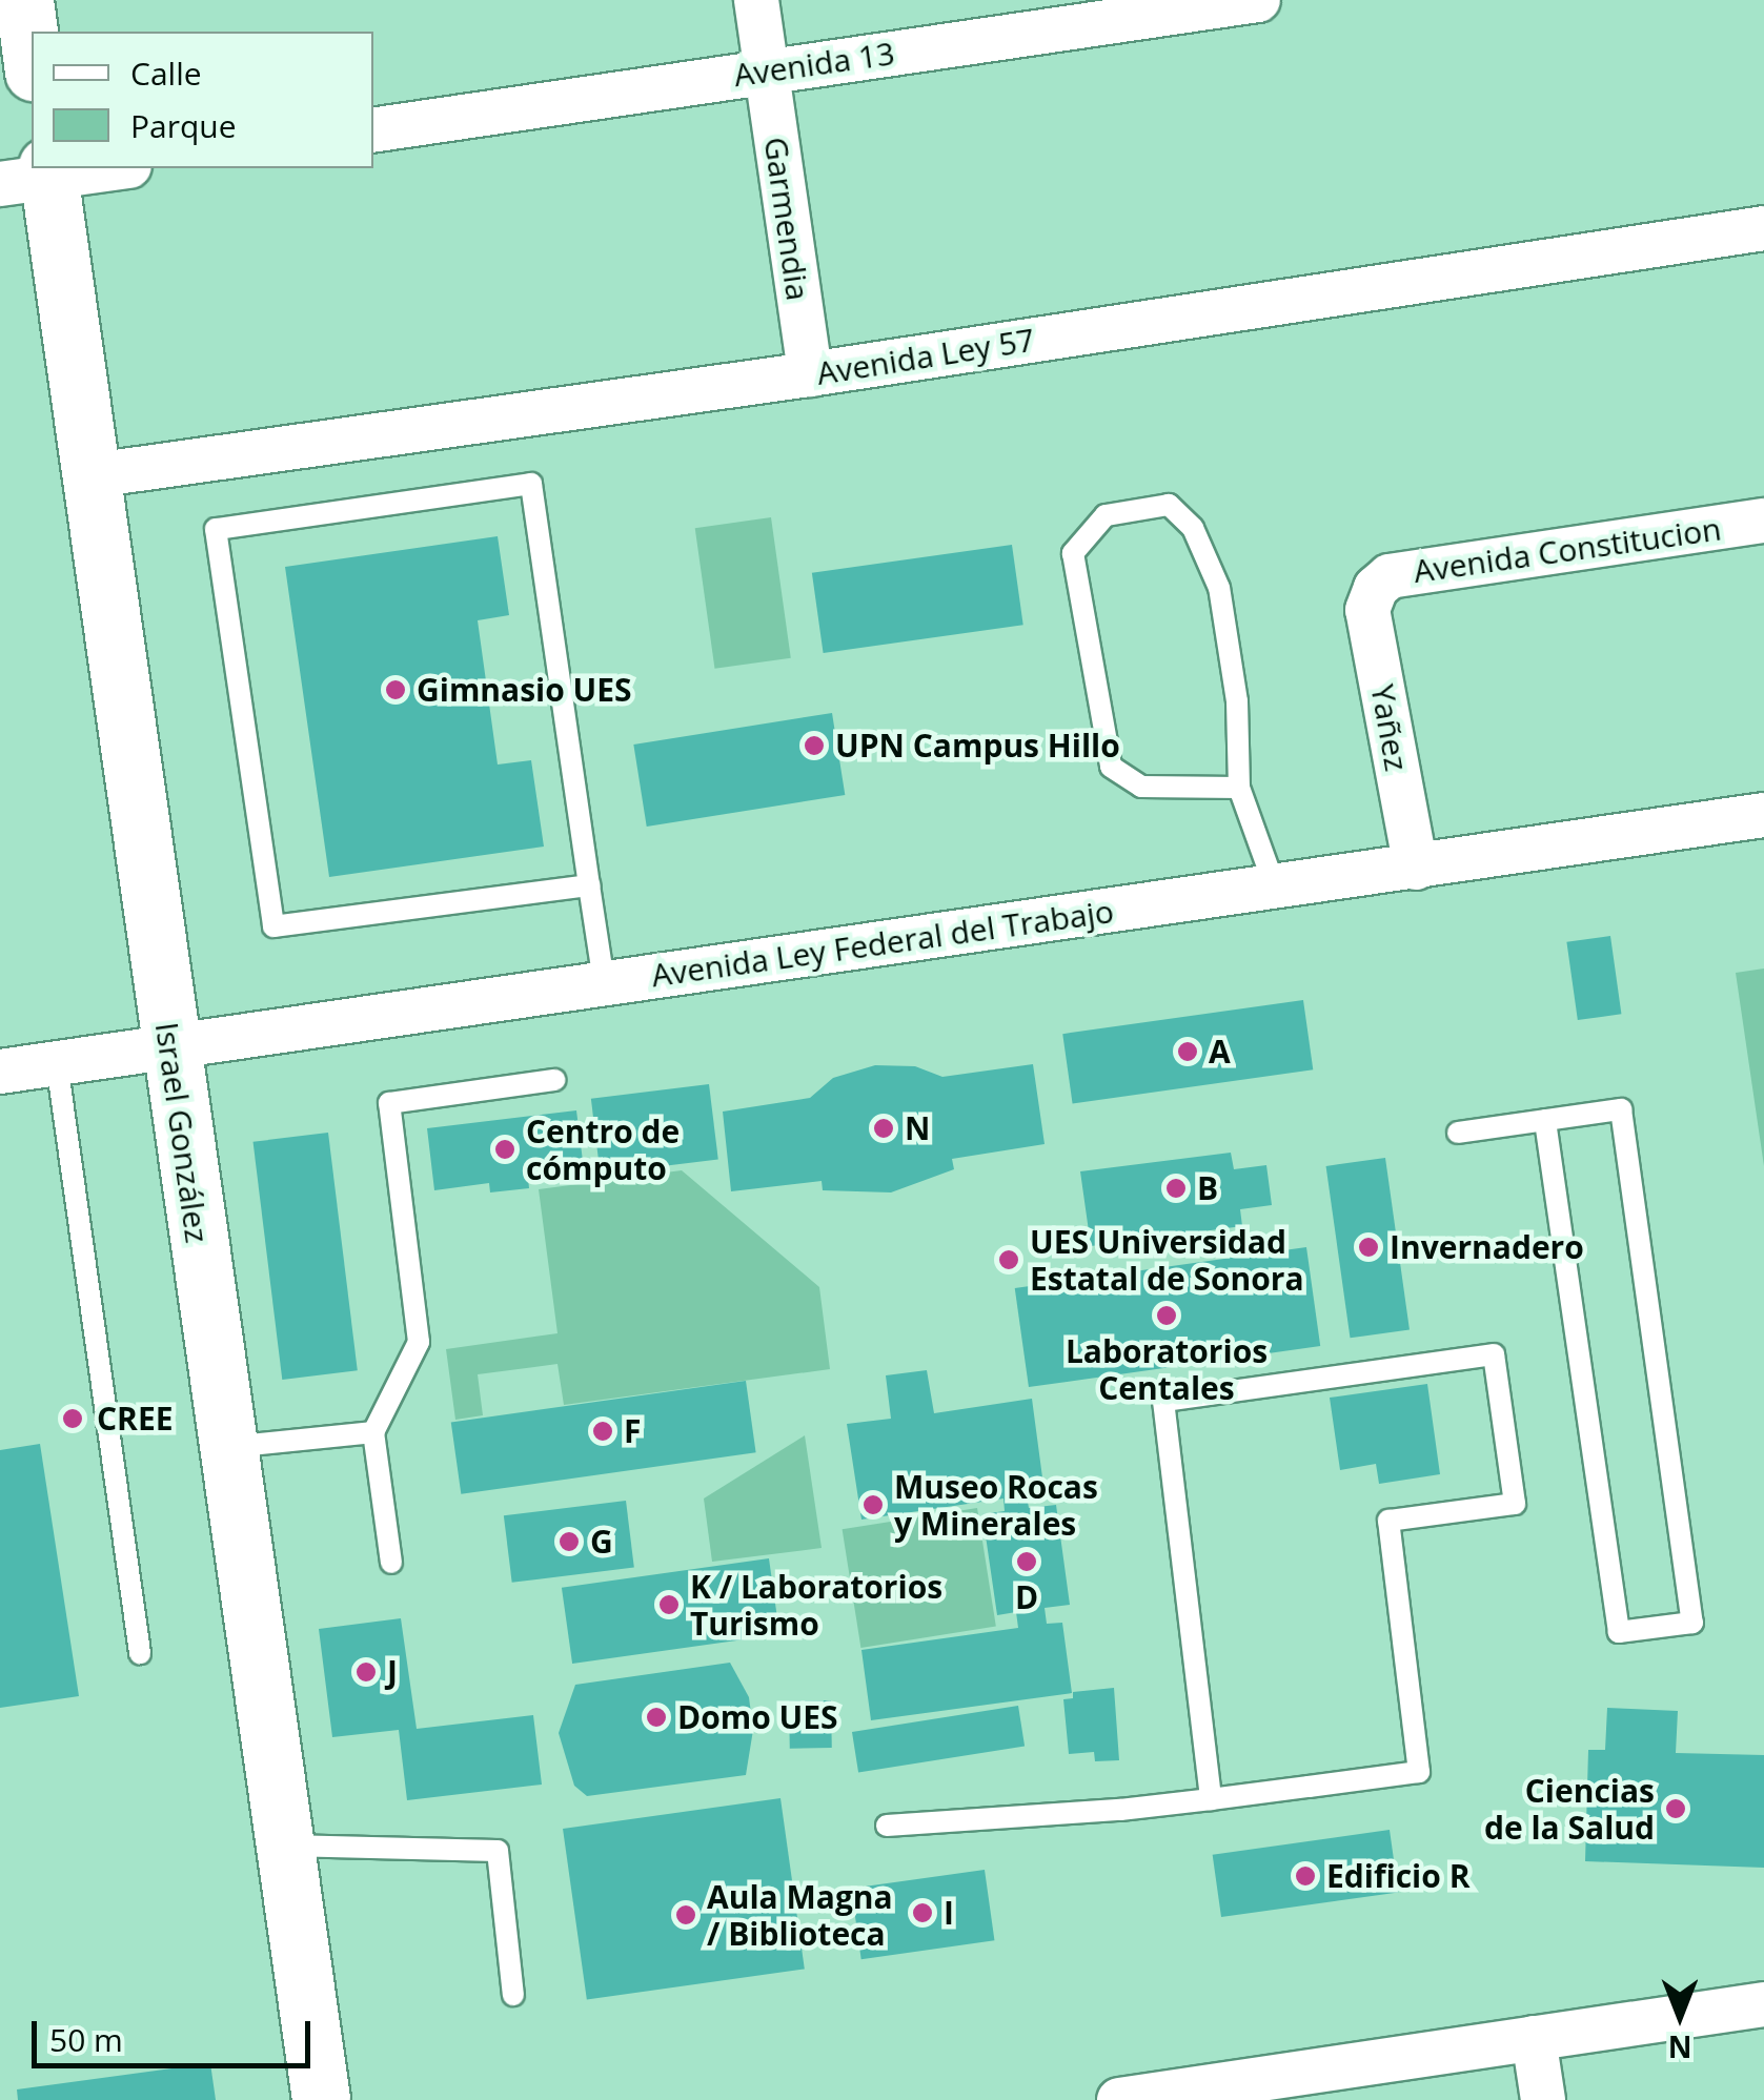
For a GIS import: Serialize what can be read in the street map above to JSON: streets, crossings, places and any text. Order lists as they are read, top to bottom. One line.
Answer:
{"streets":{"street":["Avenida 13","Garmendia","Avenida Ley 57","Avenida Constitucion","Yañez","Avenida Ley Federal del Trabajo","Israel González"]},"crossings":[["Avenida 13","Garmendia"],["Garmendia","Avenida Ley 57"],["Avenida Ley 57","Israel González"],["Avenida Constitucion","Yañez"],["Yañez","Avenida Ley Federal del Trabajo"],["Avenida Ley Federal del Trabajo","Israel González"]],"places":["Gimnasio UES","UPN Campus Hillo","A","N","Centro de cómputo","B","Invernadero","UES Universidad Estatal de Sonora","Laboratorios Centales","CREE","F","Museo Rocas y Minerales","G","D","K / Laboratorios Turismo","J","Domo UES","Ciencias de la Salud","Edificio R","I","Aula Magna / Biblioteca"],"legend":["Calle","Parque"],"scale_bar":"50 m","north":"bottom"}
